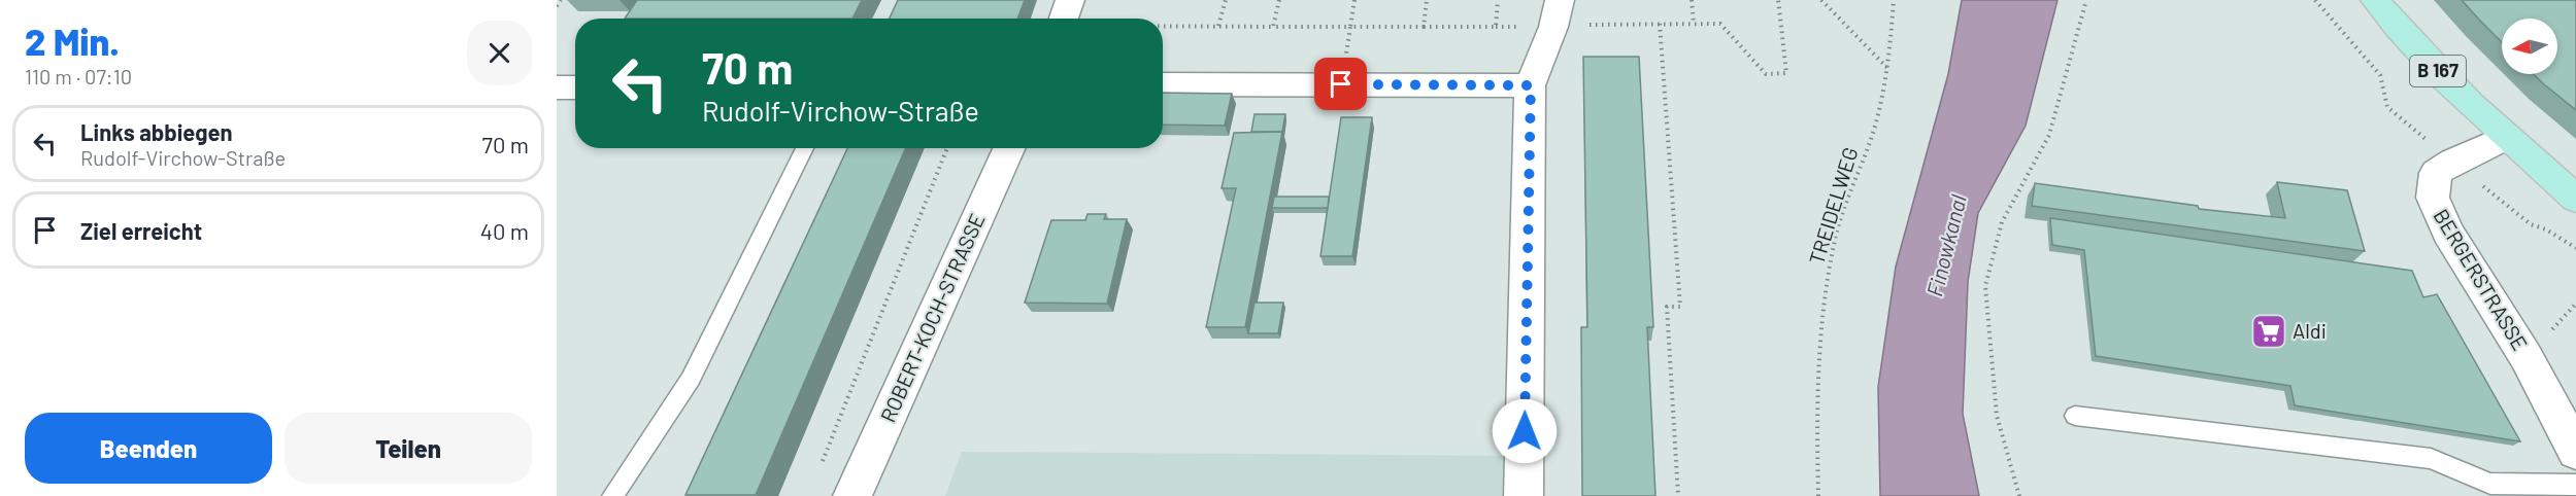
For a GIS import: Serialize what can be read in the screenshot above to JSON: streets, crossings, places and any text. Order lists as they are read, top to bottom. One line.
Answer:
{"streets":{"main road":["B 167"],"street":["BERGERSTRASSE","ROBERT-KOCH-STRASSE"],"path":["TREIDELWEG"]},"crossings":[["B 167","BERGERSTRASSE"]],"water":["Finowkanal"],"places":{"supermarket":["Aldi"]},"north":"left","page":{"heading":["2 Min.","110 m · 07:10"],"turn":["70 m","Rudolf-Virchow-Straße"],"list":[{"name":"Links abbiegen","note":"Rudolf-Virchow-Straße","value":"70 m"},{"name":"Ziel erreicht","value":"40 m"}],"buttons":["Beenden","Teilen"]}}
